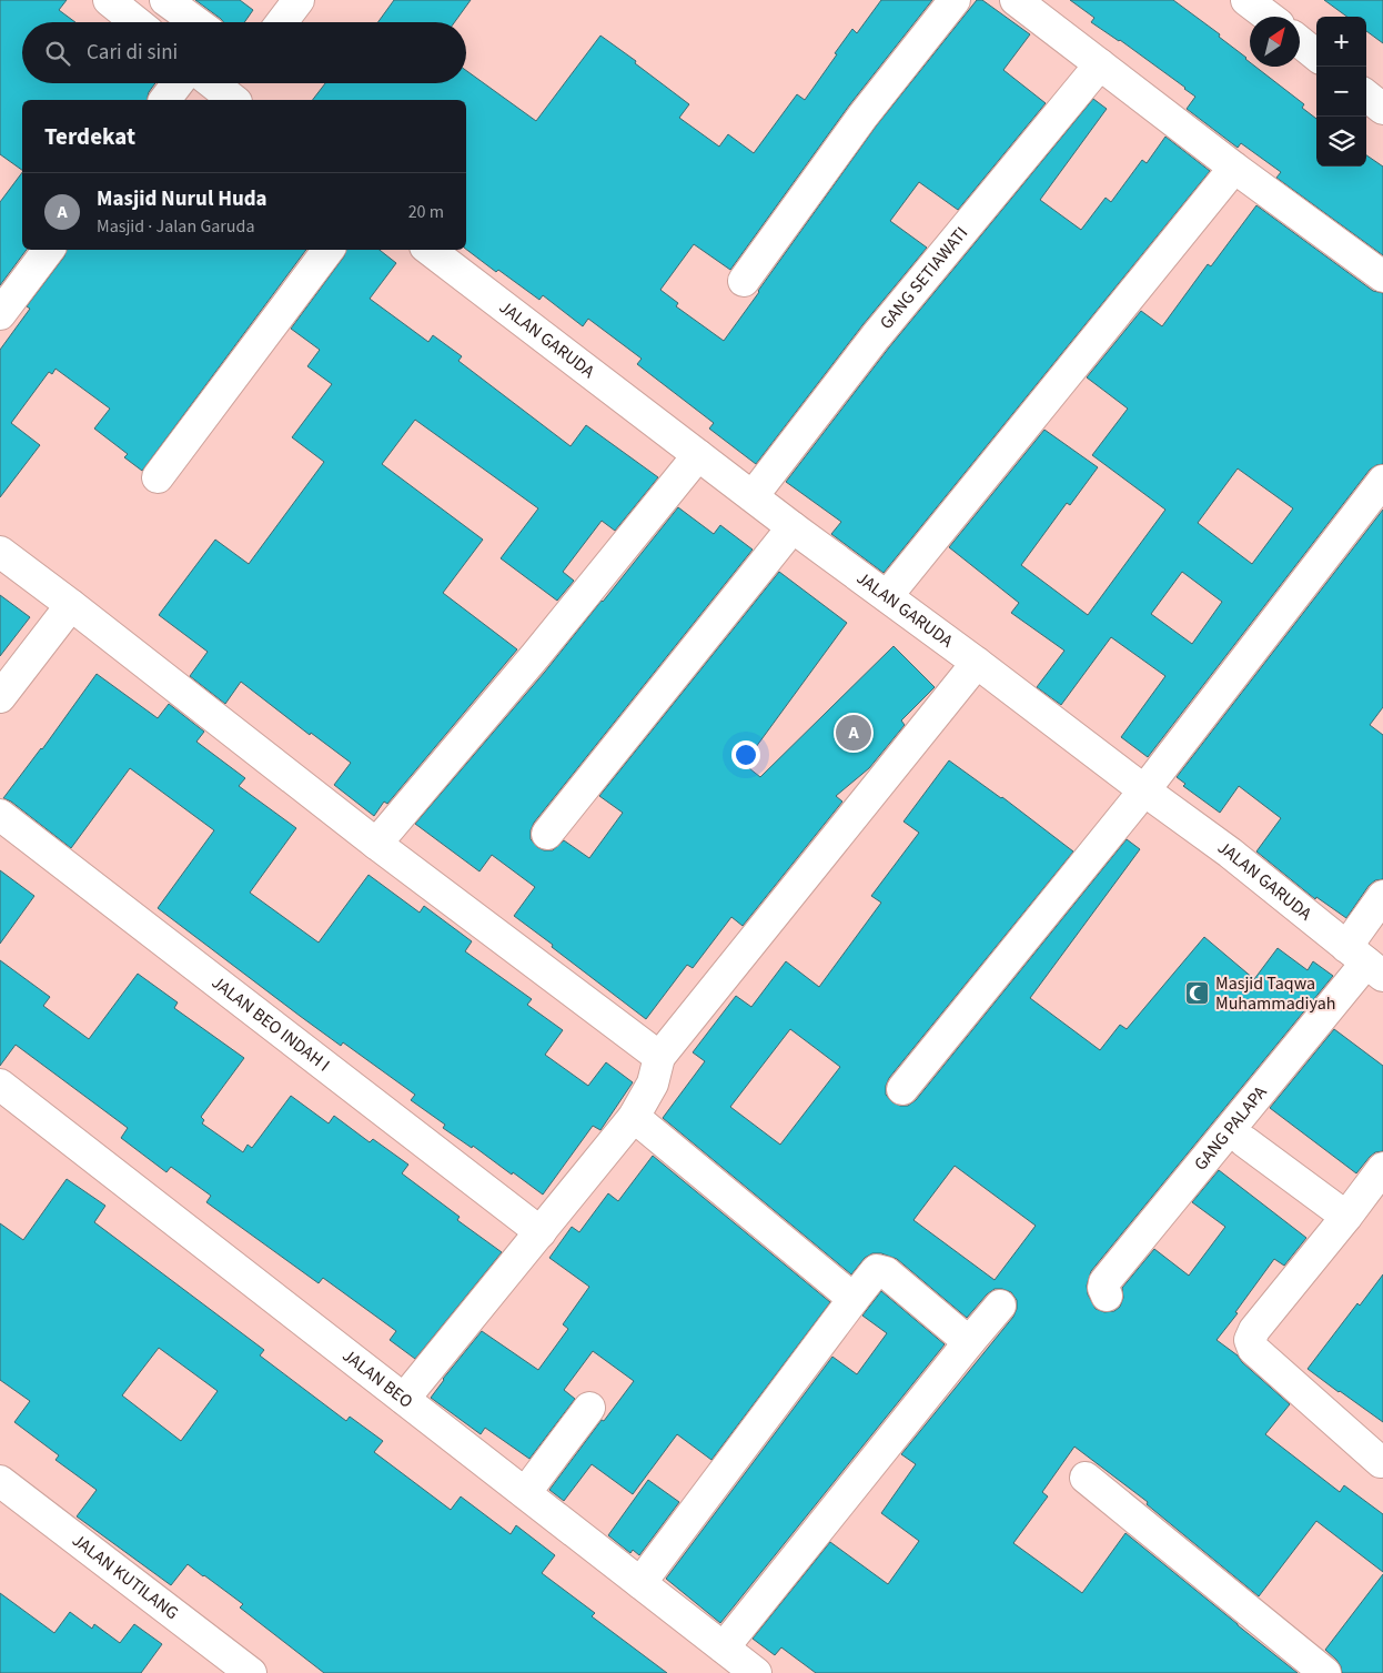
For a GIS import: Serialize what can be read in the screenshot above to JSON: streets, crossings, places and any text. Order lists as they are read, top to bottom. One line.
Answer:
{"streets":{"street":["GANG SETIAWATI","JALAN GARUDA","JALAN BEO INDAH I","GANG PALAPA","JALAN BEO","JALAN KUTILANG"]},"crossings":[["GANG SETIAWATI","JALAN GARUDA"],["JALAN GARUDA","GANG PALAPA"]],"places":{"mosque":["Masjid Taqwa Muhammadiyah"]},"north":"top right","page":{"map_buttons":["+","−"],"search":"Cari di sini","heading":"Terdekat","list":[{"mark":"A","name":"Masjid Nurul Huda","note":"Masjid · Jalan Garuda","value":"20 m"}],"pins":"A"}}
